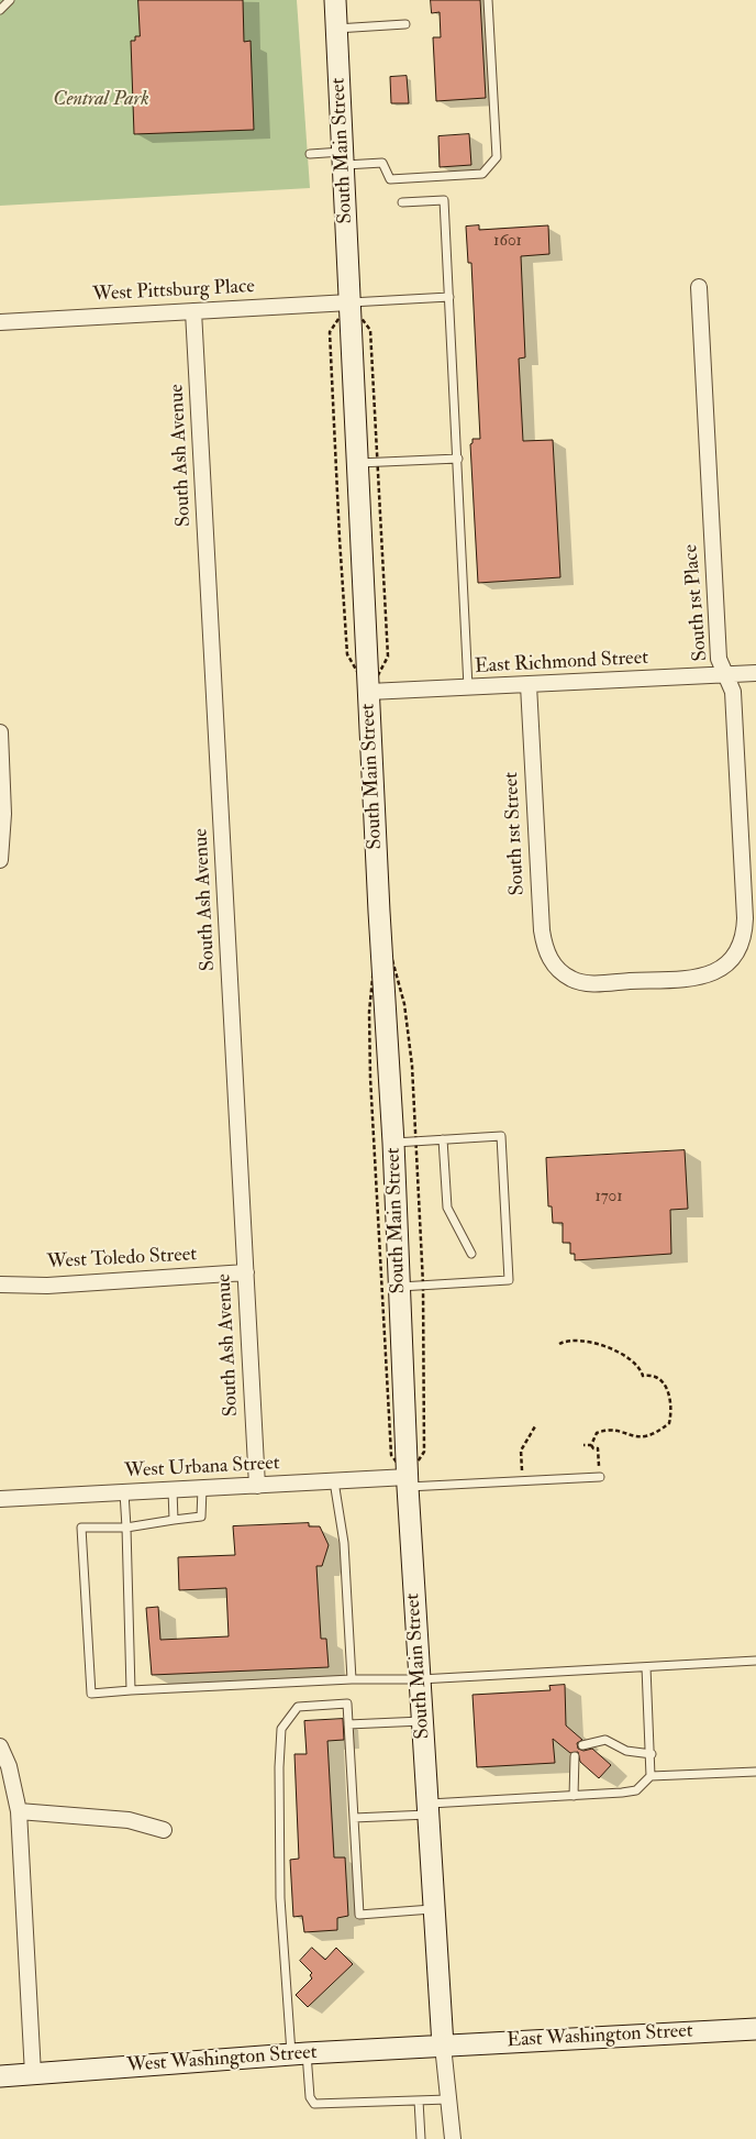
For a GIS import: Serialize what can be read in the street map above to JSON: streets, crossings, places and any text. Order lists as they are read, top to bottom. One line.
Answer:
{"streets":{"street":["South Main Street","West Pittsburg Place","South Ash Avenue","South 1st Place","East Richmond Street","South 1st Street","West Toledo Street","West Urbana Street","East Washington Street","West Washington Street"]},"crossings":[["South Main Street","West Pittsburg Place"],["South Main Street","East Richmond Street"],["South Main Street","West Urbana Street"],["South Main Street","East Washington Street"],["South Main Street","West Washington Street"],["West Pittsburg Place","South Ash Avenue"],["South Ash Avenue","West Toledo Street"],["South Ash Avenue","West Urbana Street"],["South 1st Place","East Richmond Street"],["South 1st Place","South 1st Street"],["East Richmond Street","South 1st Street"],["East Washington Street","West Washington Street"]],"parks":["Central Park"],"house_numbers":["1601","1701"]}
